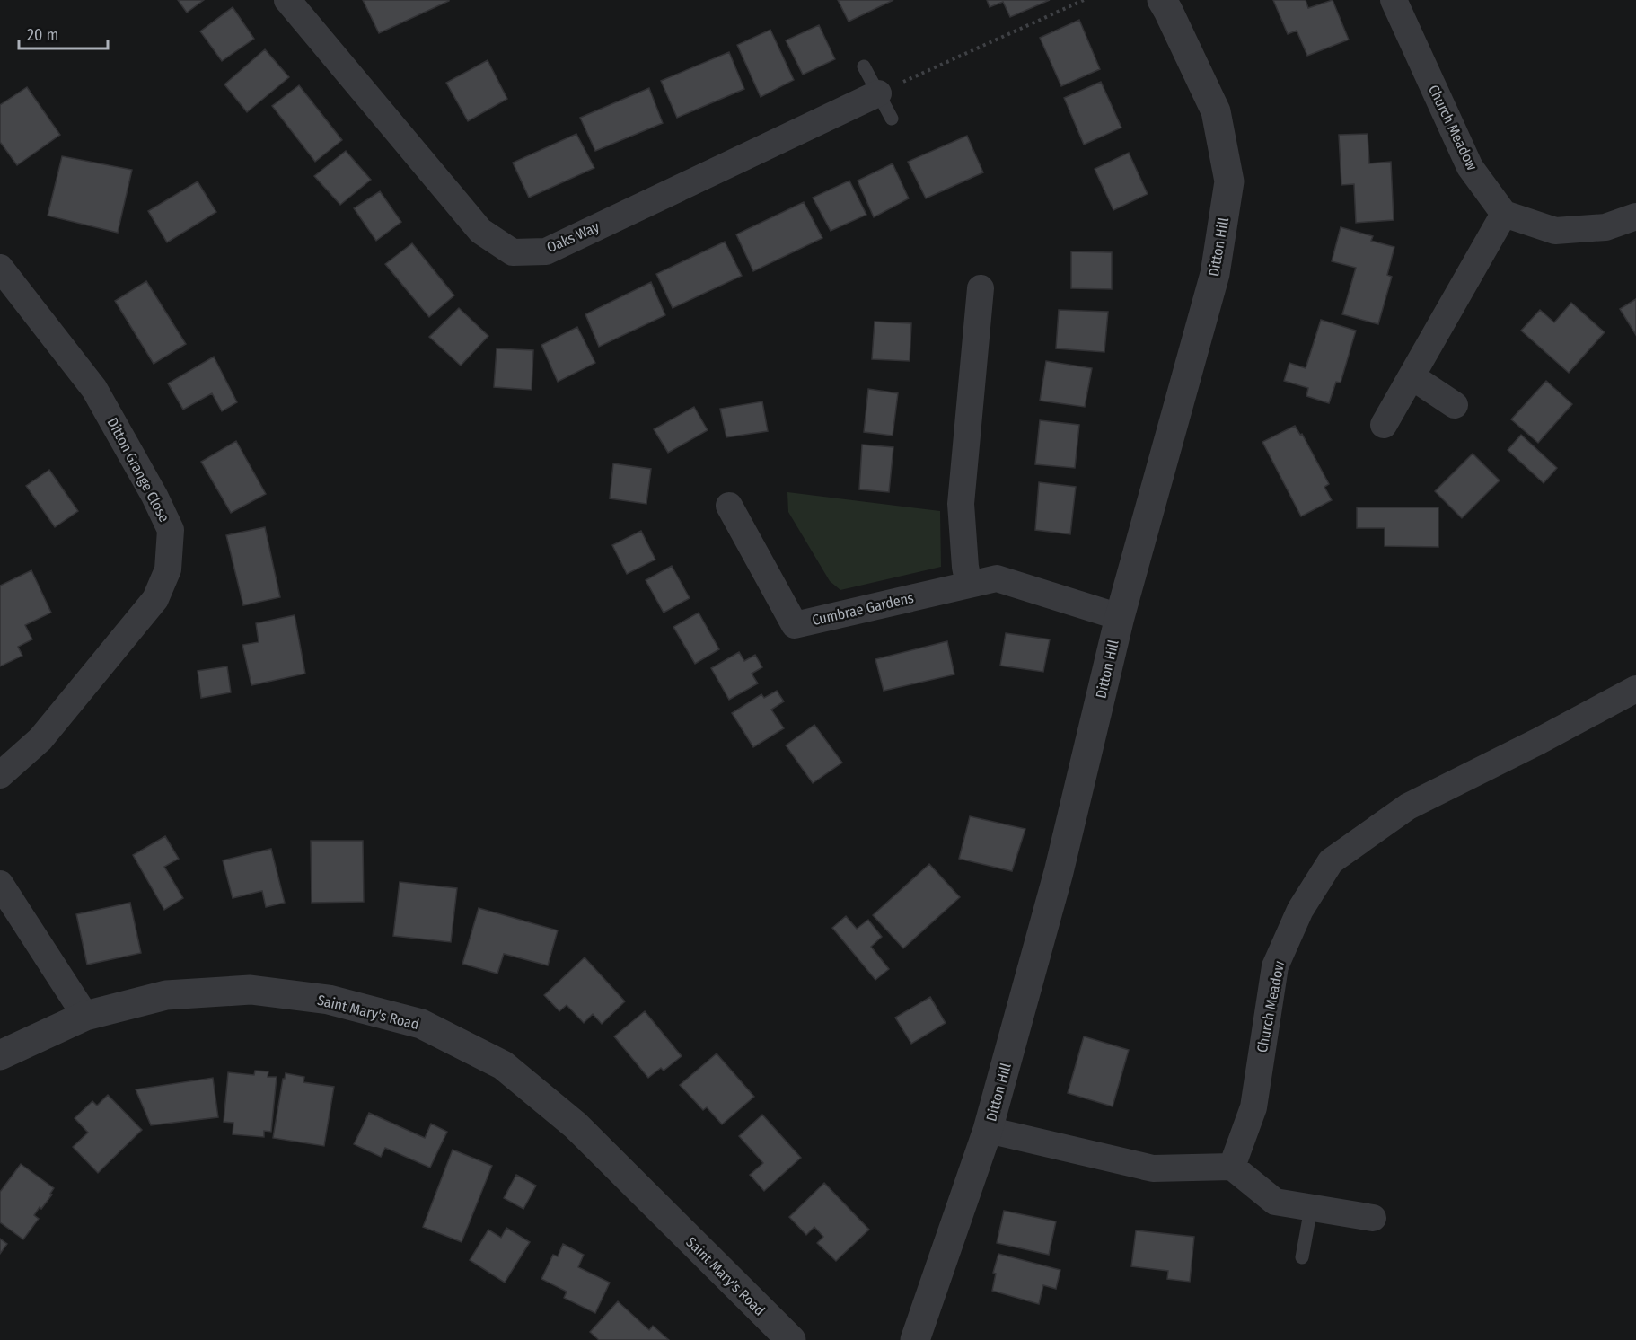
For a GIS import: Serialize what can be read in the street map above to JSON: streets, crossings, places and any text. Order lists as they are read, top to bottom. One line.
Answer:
{"streets":{"street":["Church Meadow","Oaks Way","Ditton Hill","Ditton Grange Close","Cumbrae Gardens","Saint Mary's Road"]},"crossings":[["Ditton Hill","Cumbrae Gardens"]],"scale_bar":"20 m"}
